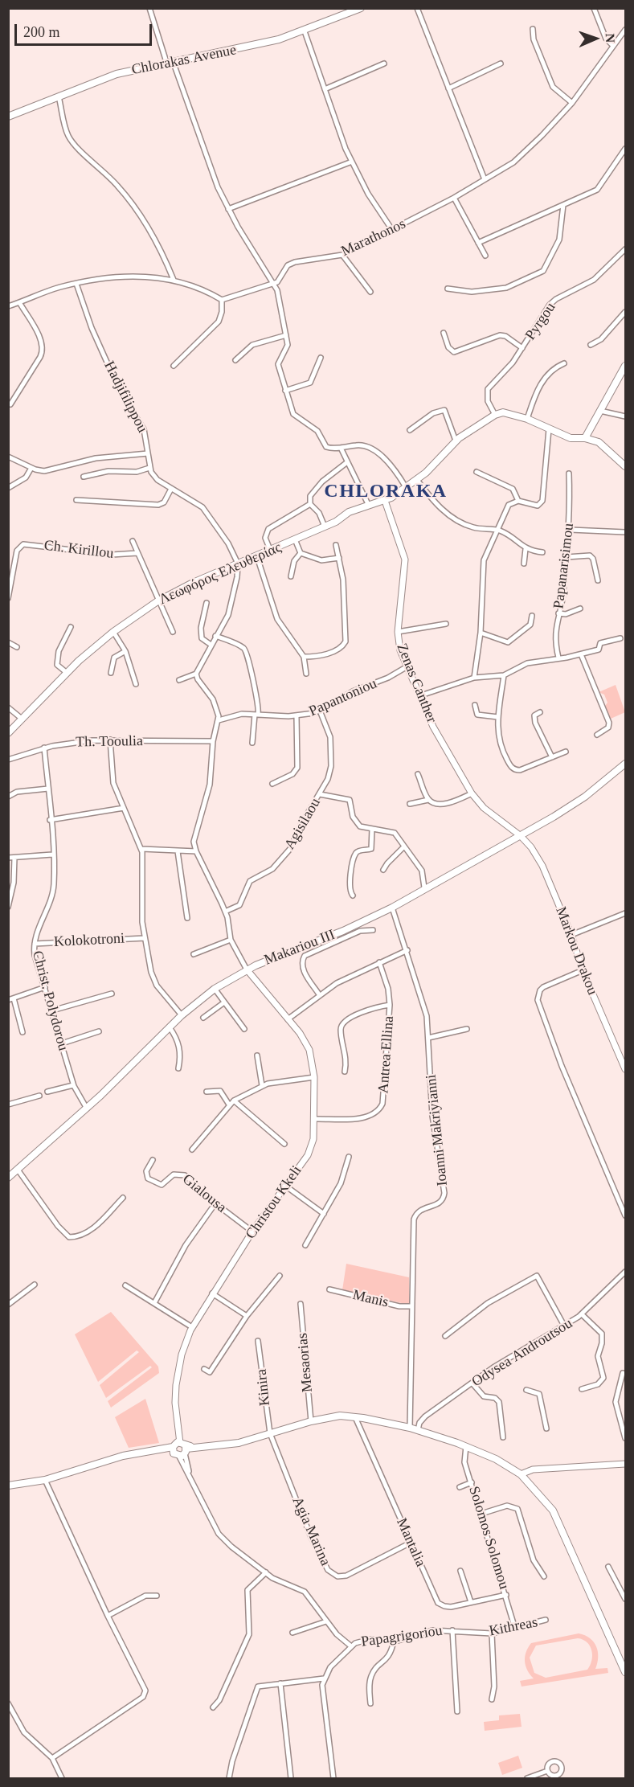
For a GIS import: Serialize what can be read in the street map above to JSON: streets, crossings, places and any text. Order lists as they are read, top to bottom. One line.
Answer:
{"streets":{"main road":["Chlorakas Avenue","Λεωφόρος Ελευθερίας","Makariou III"],"street":["Marathonos","Pyrgou","Hadjifilippou","Ch. Kirillou","Papanarisimou","Zenas Canther","Papantoniou","Th. Tooulia","Agisilaou","Kolokotroni","Markou Drakou","Christ. Polydorou","Antrea Ellina","Ioanni Makriyianni","Gialousa","Christou Kkeli","Manis","Odysea Androutsou","Mesaorias","Kinira","Agia Marina","Solomos Solomou","Mantalia","Kithreas","Papagrigoriou"]},"crossings":[["Pyrgou","Λεωφόρος Ελευθερίας"],["Λεωφόρος Ελευθερίας","Zenas Canther"],["Zenas Canther","Papantoniou"],["Zenas Canther","Makariou III"],["Zenas Canther","Markou Drakou"],["Papantoniou","Agisilaou"],["Th. Tooulia","Christ. Polydorou"],["Kolokotroni","Christ. Polydorou"],["Makariou III","Markou Drakou"],["Makariou III","Christ. Polydorou"],["Makariou III","Ioanni Makriyianni"],["Makariou III","Christou Kkeli"],["Antrea Ellina","Christou Kkeli"],["Ioanni Makriyianni","Manis"],["Gialousa","Christou Kkeli"],["Kinira","Agia Marina"],["Agia Marina","Mantalia"],["Solomos Solomou","Mantalia"],["Solomos Solomou","Kithreas"],["Kithreas","Papagrigoriou"]],"districts":["CHLORAKA"],"scale_bar":"200 m","north":"right"}
